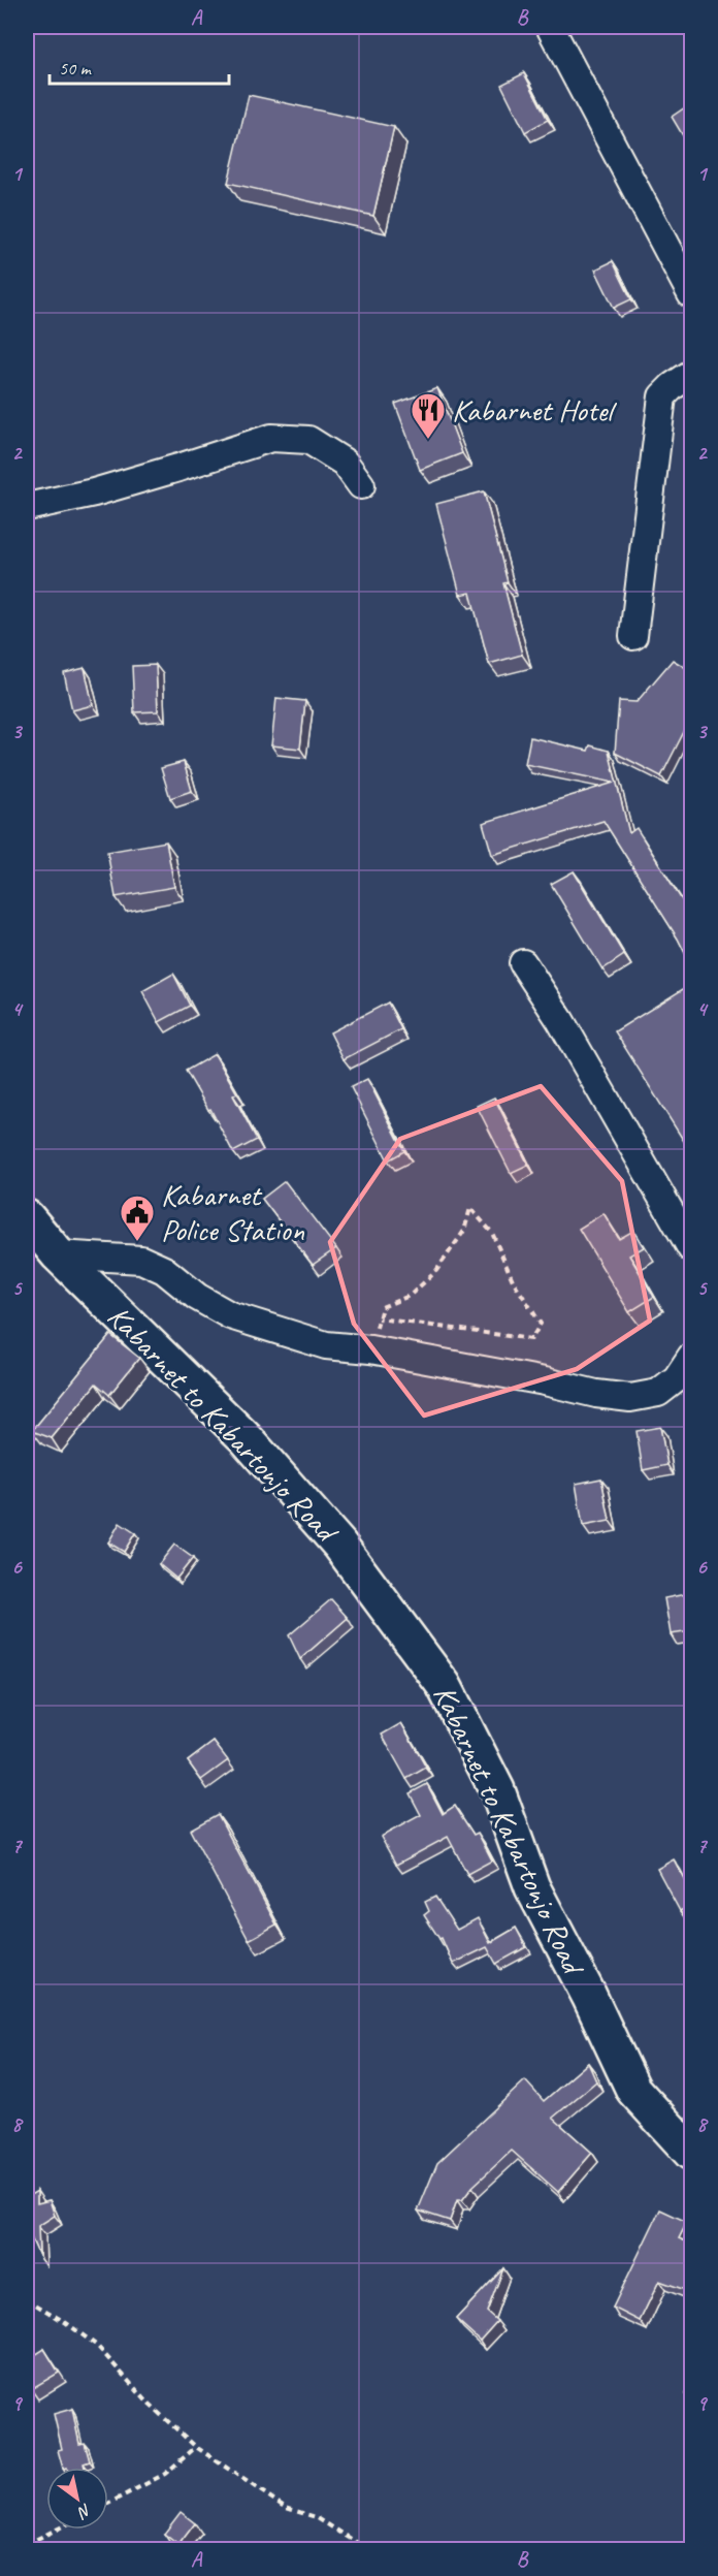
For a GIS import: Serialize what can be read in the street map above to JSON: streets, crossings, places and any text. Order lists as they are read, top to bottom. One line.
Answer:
{"streets":{"main road":["Kabarnet to Kabartonjo Road"]},"places":{"restaurant":["Kabarnet Hotel"],"public building":["Kabarnet Police Station"]},"scale_bar":"50 m","north":"bottom right","grid":{"columns":["A","B"],"rows":["1","2","3","4","5","6","7","8","9"]}}
